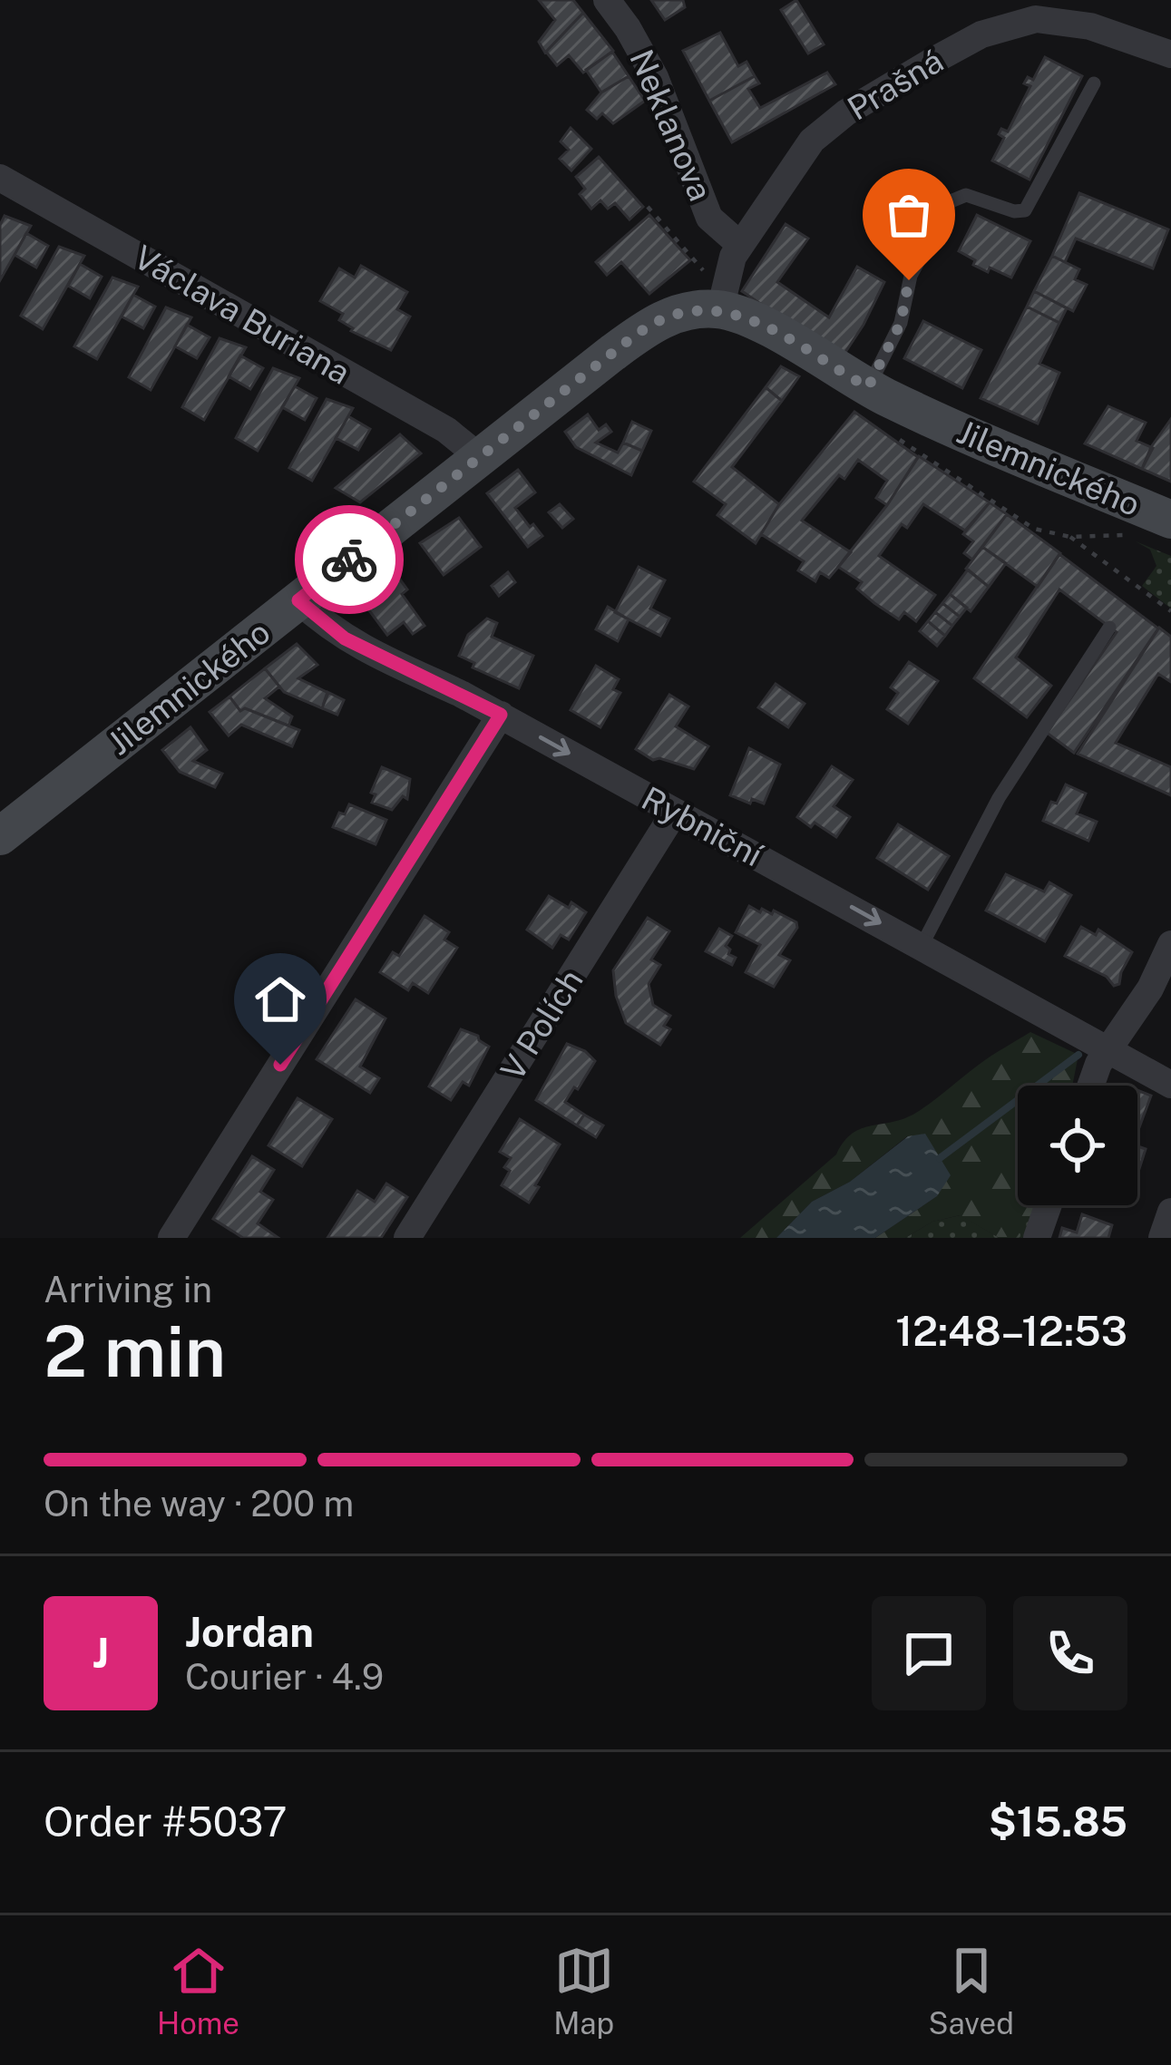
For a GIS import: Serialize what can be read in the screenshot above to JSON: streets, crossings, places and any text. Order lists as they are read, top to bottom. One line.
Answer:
{"streets":{"main road":["Jilemnického"],"street":["Prašná","Neklanova","Václava Buriana","Rybniční","V Polích"]},"crossings":[["Prašná","Neklanova"],["Prašná","Jilemnického"],["Václava Buriana","Jilemnického"],["Jilemnického","Rybniční"],["Rybniční","V Polích"]],"one_way":["Rybniční"],"page":{"heading":["2 min","Arriving in","12:48–12:53"],"panel":["Jordan","Courier · 4.9","Order #5037","$15.85"],"bar":"On the way · 200 m","round":"J","tabs":["Home","Map","Saved"]}}
